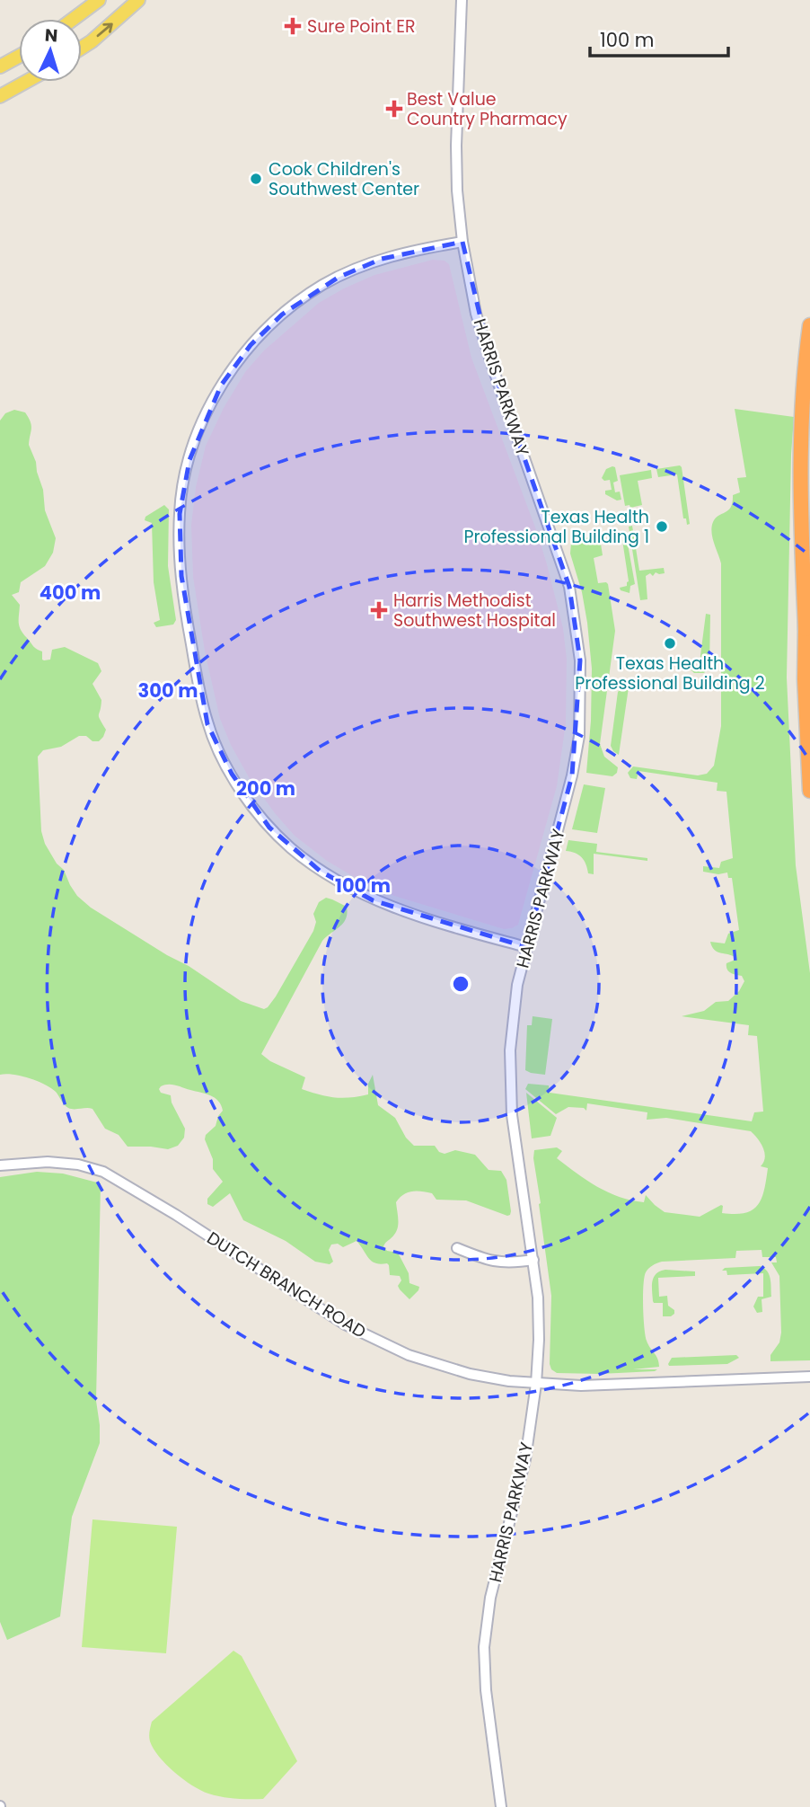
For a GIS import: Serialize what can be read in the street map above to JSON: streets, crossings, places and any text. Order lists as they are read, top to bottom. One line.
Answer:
{"streets":{"street":["HARRIS PARKWAY","DUTCH BRANCH ROAD"]},"crossings":[["HARRIS PARKWAY","DUTCH BRANCH ROAD"]],"places":{"health":["Sure Point ER","Best Value Country Pharmacy","Harris Methodist Southwest Hospital"],"other":["Cook Children's Southwest Center","Texas Health Professional Building 1","Texas Health Professional Building 2"]},"scale_bar":"100 m","north":"top","rings":["400 m","300 m","200 m","100 m"]}
